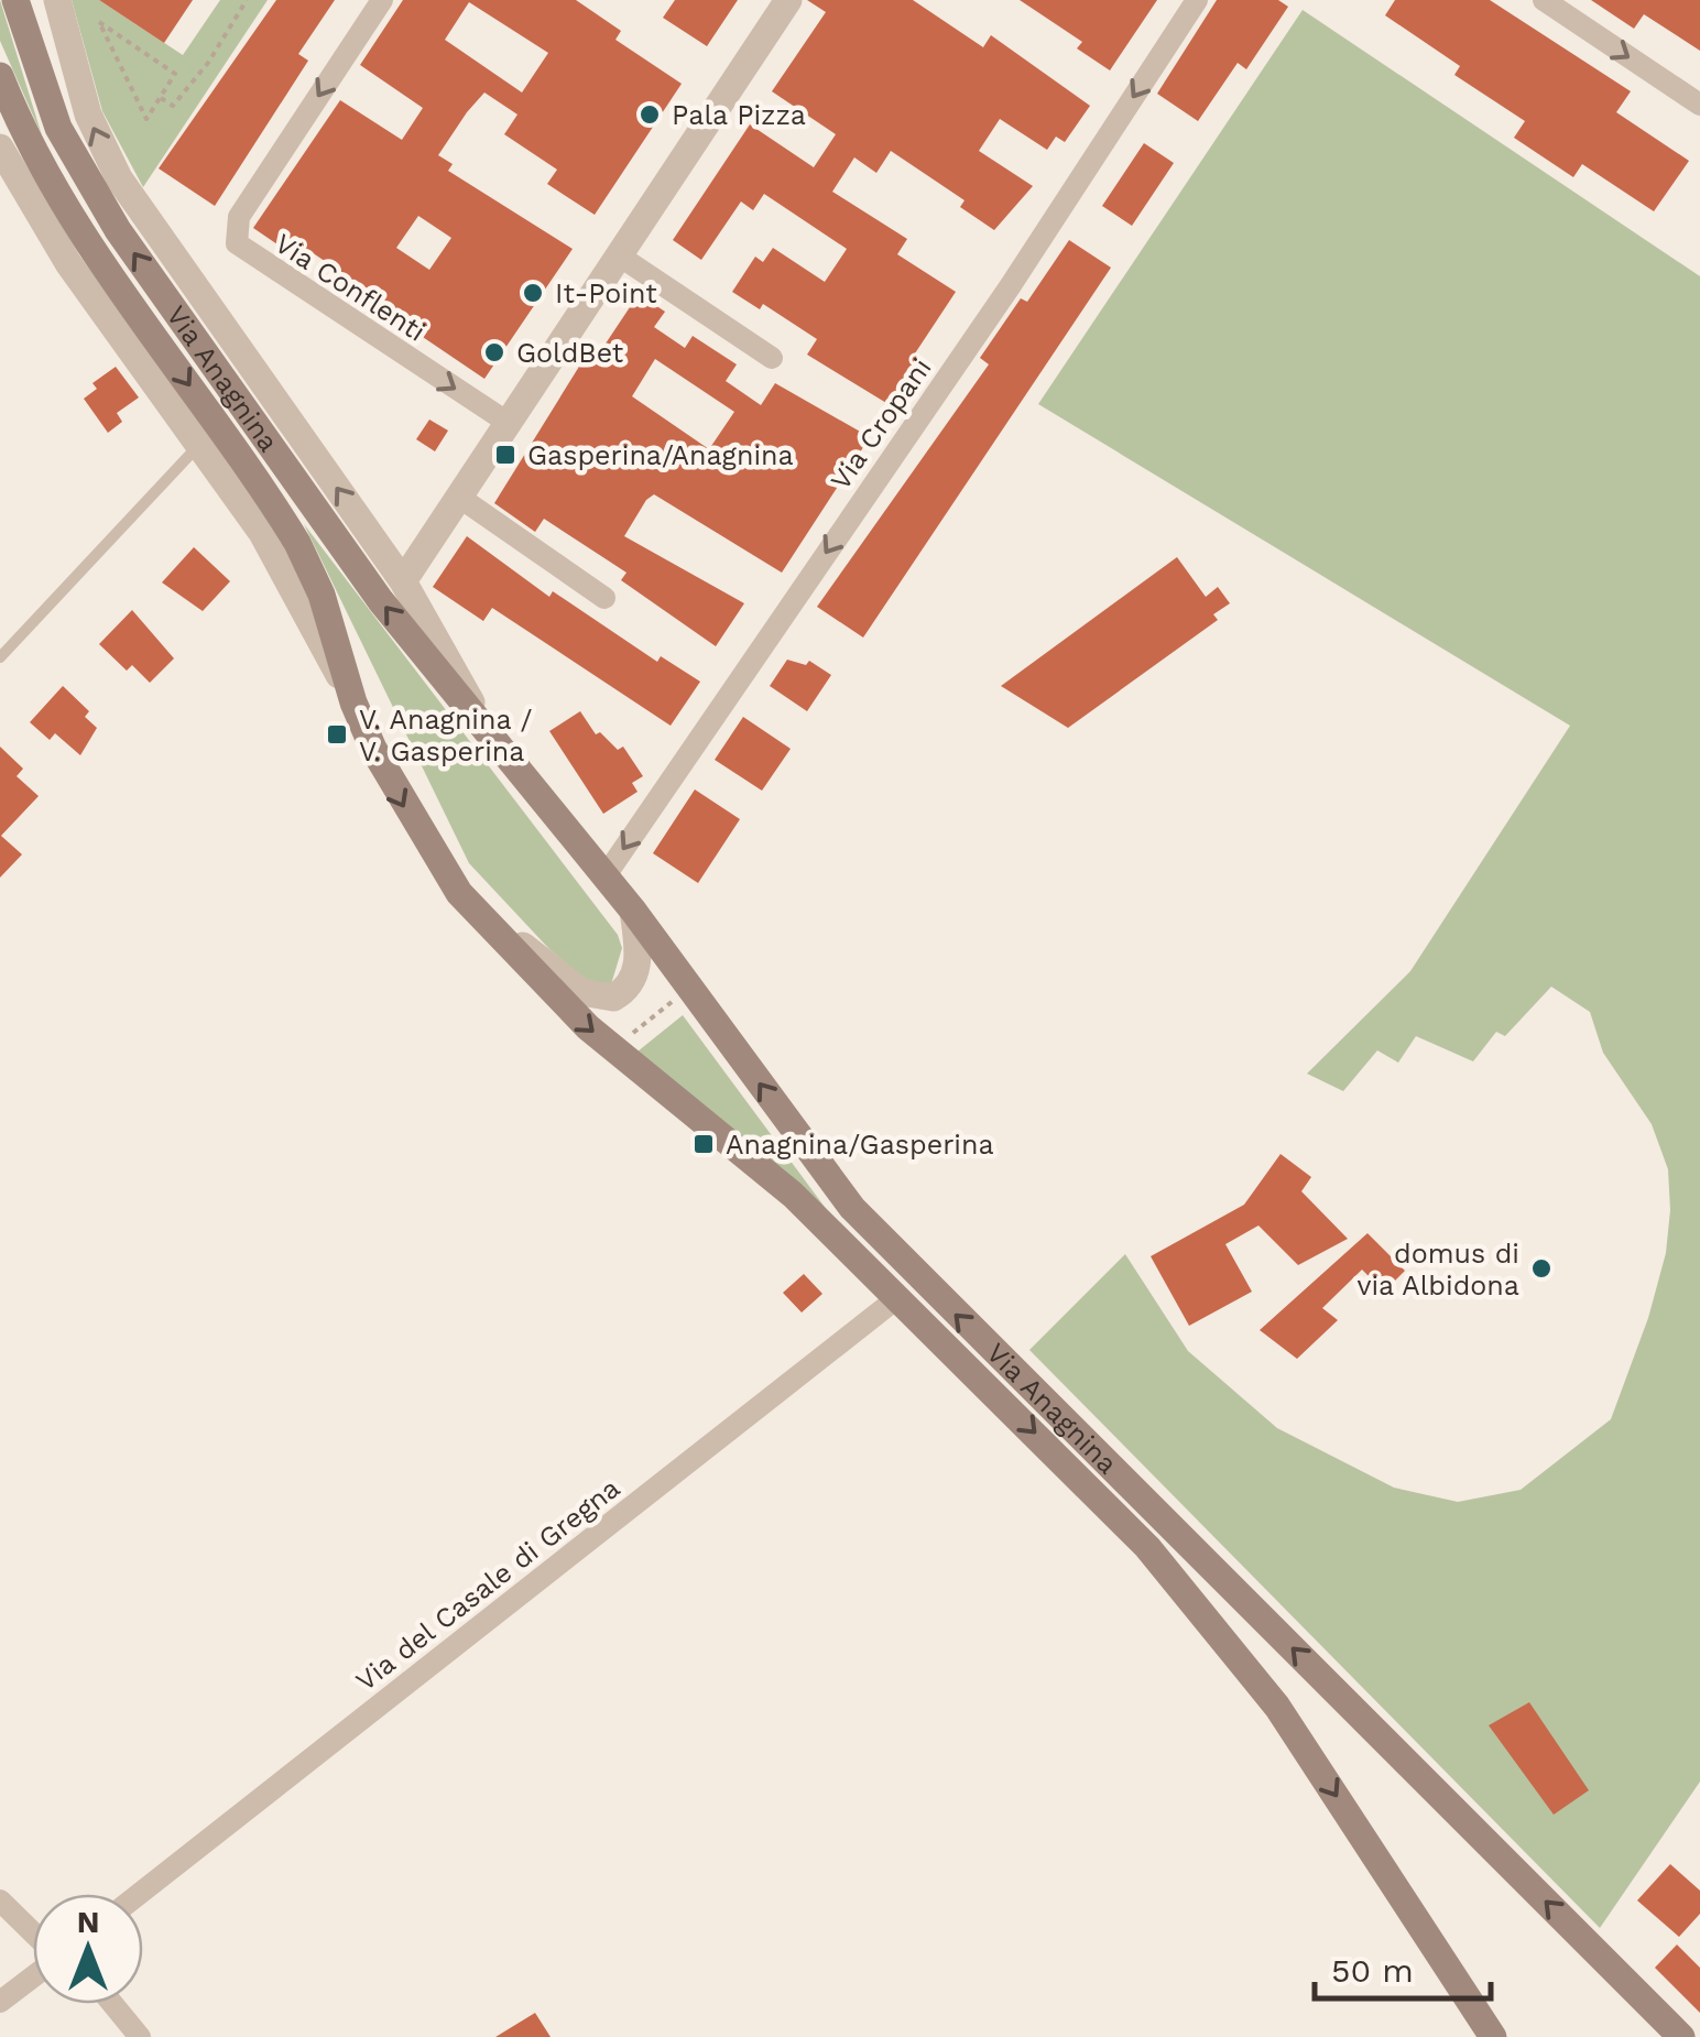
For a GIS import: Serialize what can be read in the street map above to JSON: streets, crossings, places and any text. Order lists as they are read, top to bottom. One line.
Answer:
{"streets":{"main road":["Via Anagnina"],"street":["Via Conflenti","Via Cropani","Via del Casale di Gregna"]},"crossings":[["Via Anagnina","Via Cropani"],["Via Anagnina","Via del Casale di Gregna"]],"one_way":["Via Cropani"],"places":{"other":["Pala Pizza","It-Point","GoldBet","domus di via Albidona"],"transit":["Gasperina/Anagnina","V. Anagnina / V. Gasperina","Anagnina/Gasperina"]},"scale_bar":"50 m","north":"top"}
